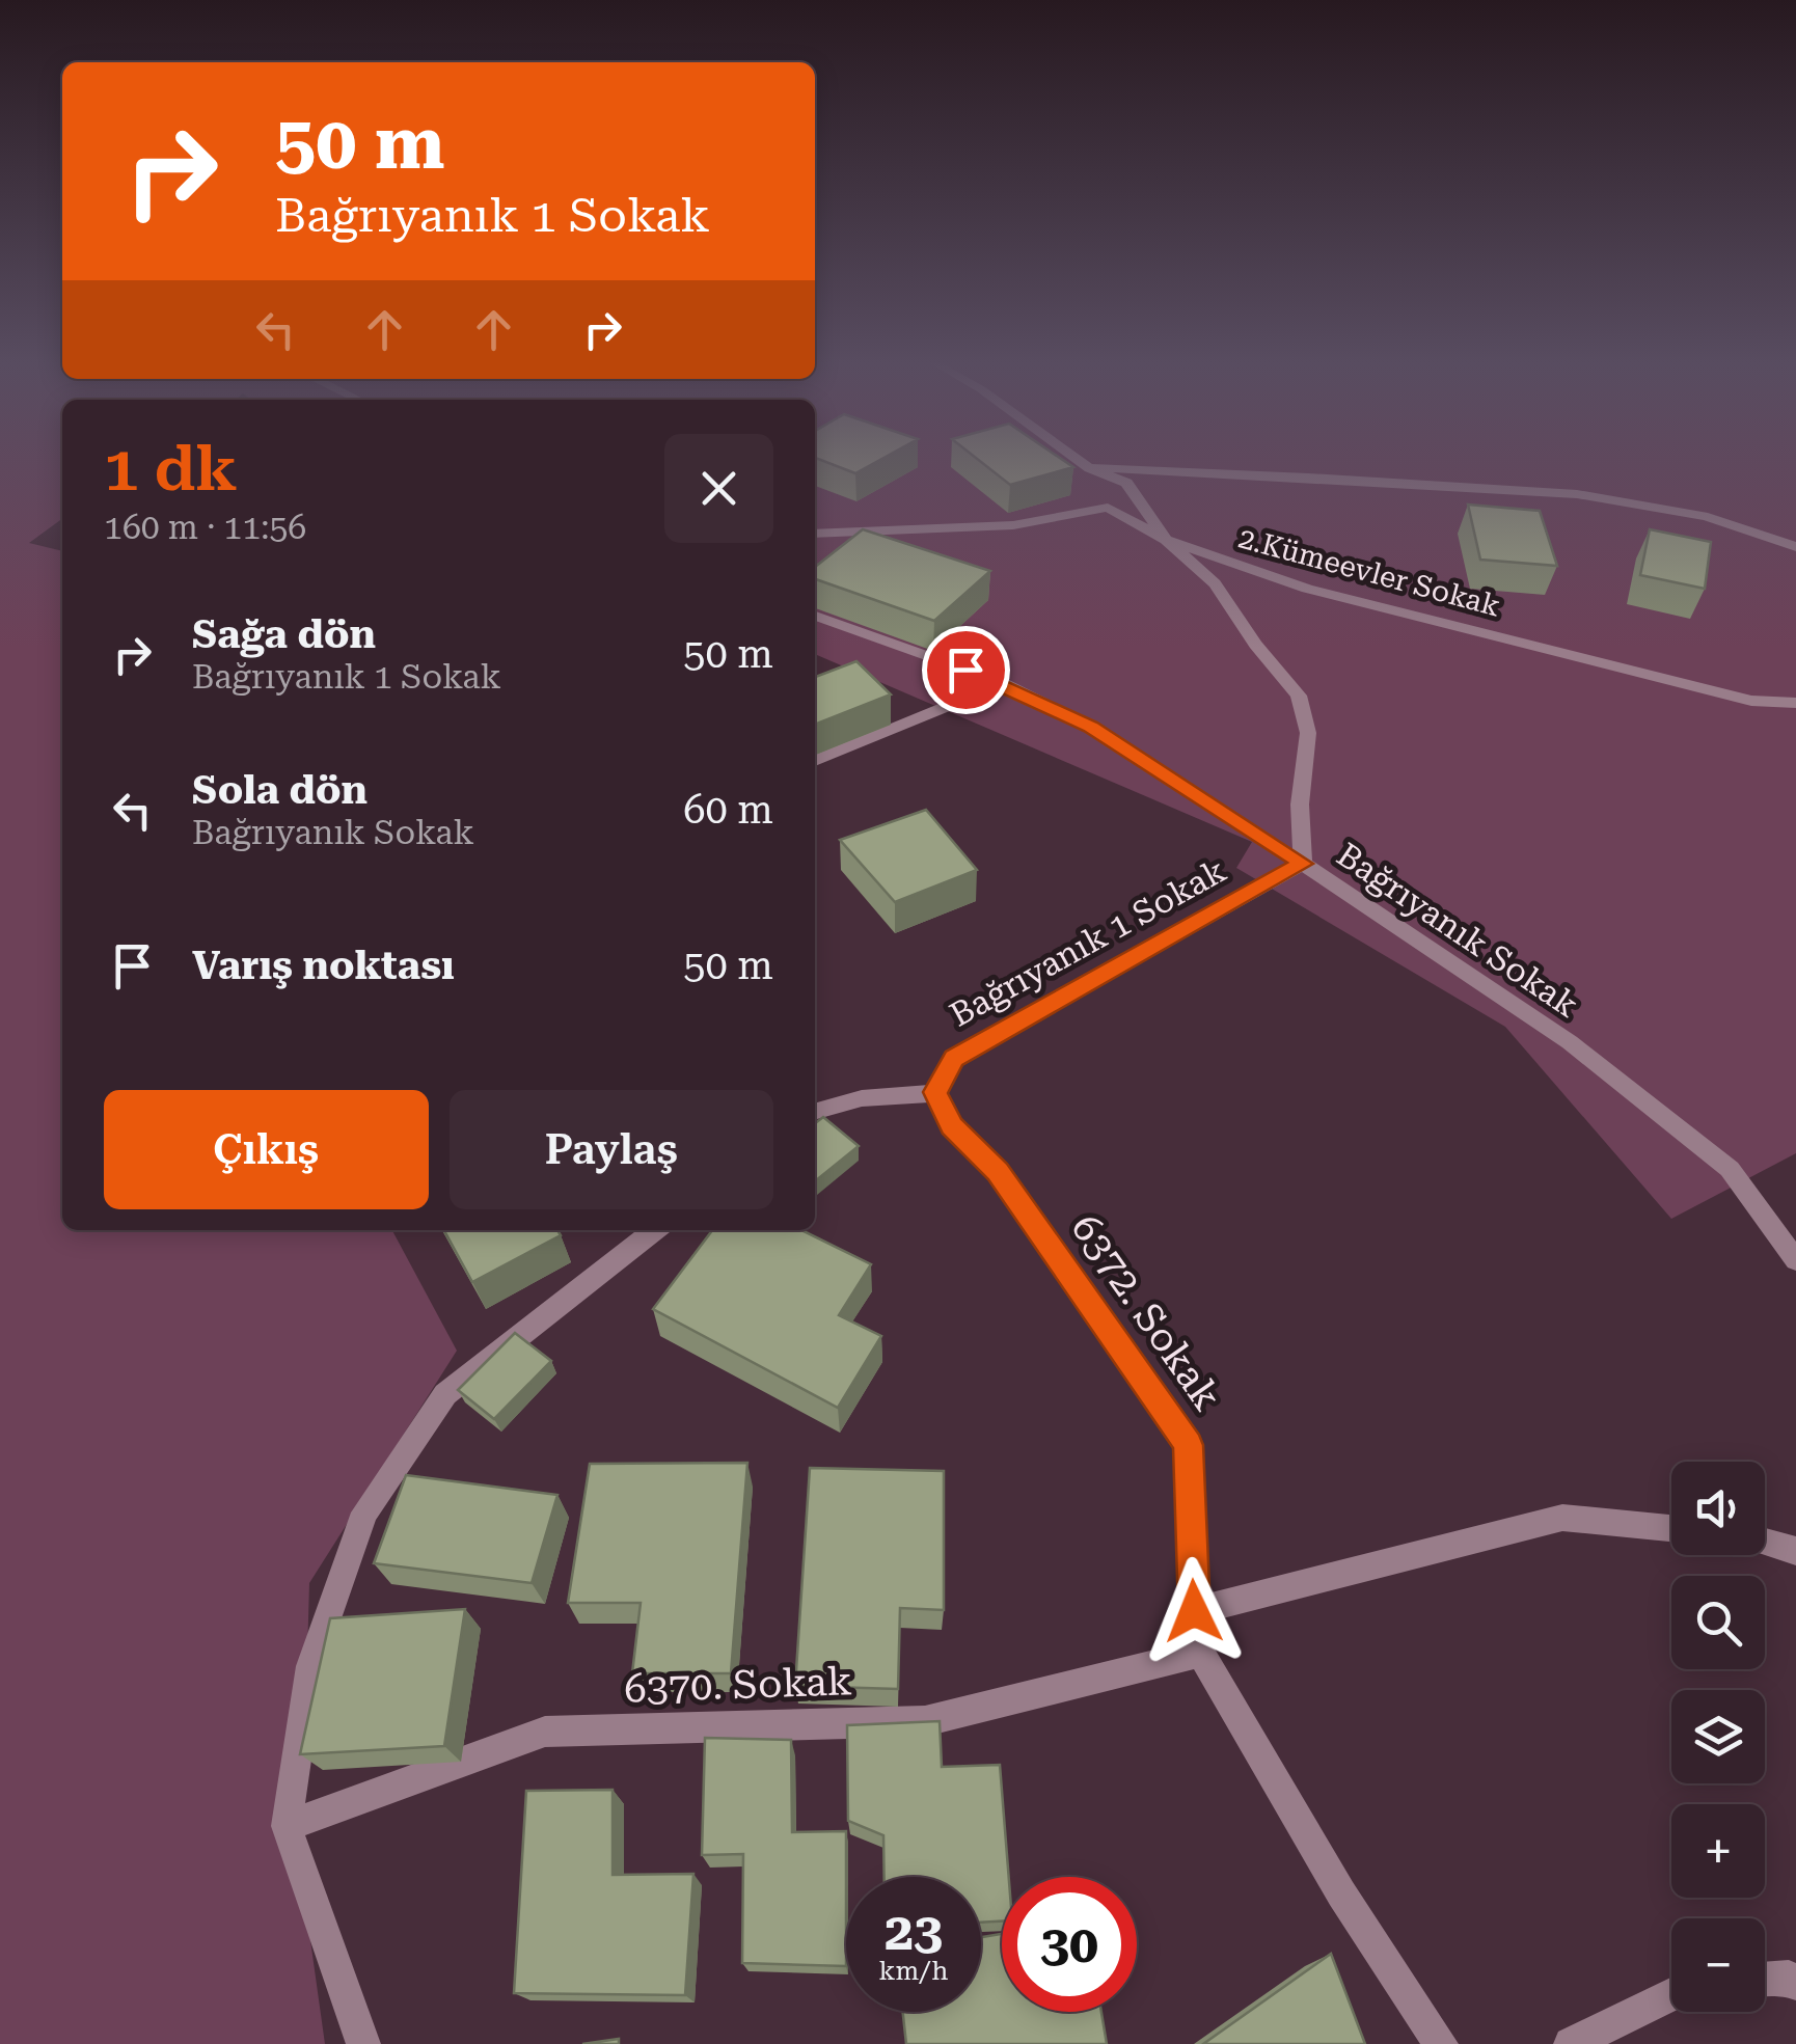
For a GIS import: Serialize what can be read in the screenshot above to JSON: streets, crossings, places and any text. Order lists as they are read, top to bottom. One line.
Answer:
{"streets":{"street":["2.Kümeevler Sokak","Bağrıyanık Sokak","Bağrıyanık 1 Sokak","6372. Sokak","6370. Sokak"]},"crossings":[["Bağrıyanık Sokak","Bağrıyanık 1 Sokak"],["Bağrıyanık 1 Sokak","6372. Sokak"],["6372. Sokak","6370. Sokak"]],"page":{"turn":["50 m","Bağrıyanık 1 Sokak"],"heading":["1 dk","160 m · 11:56"],"list":[{"name":"Sağa dön","note":"Bağrıyanık 1 Sokak","value":"50 m"},{"name":"Sola dön","note":"Bağrıyanık Sokak","value":"60 m"},{"name":"Varış noktası","value":"50 m"}],"buttons":["Çıkış","Paylaş"],"map_buttons":["+","−"],"speed":"23 km/h","limit":"30"}}
